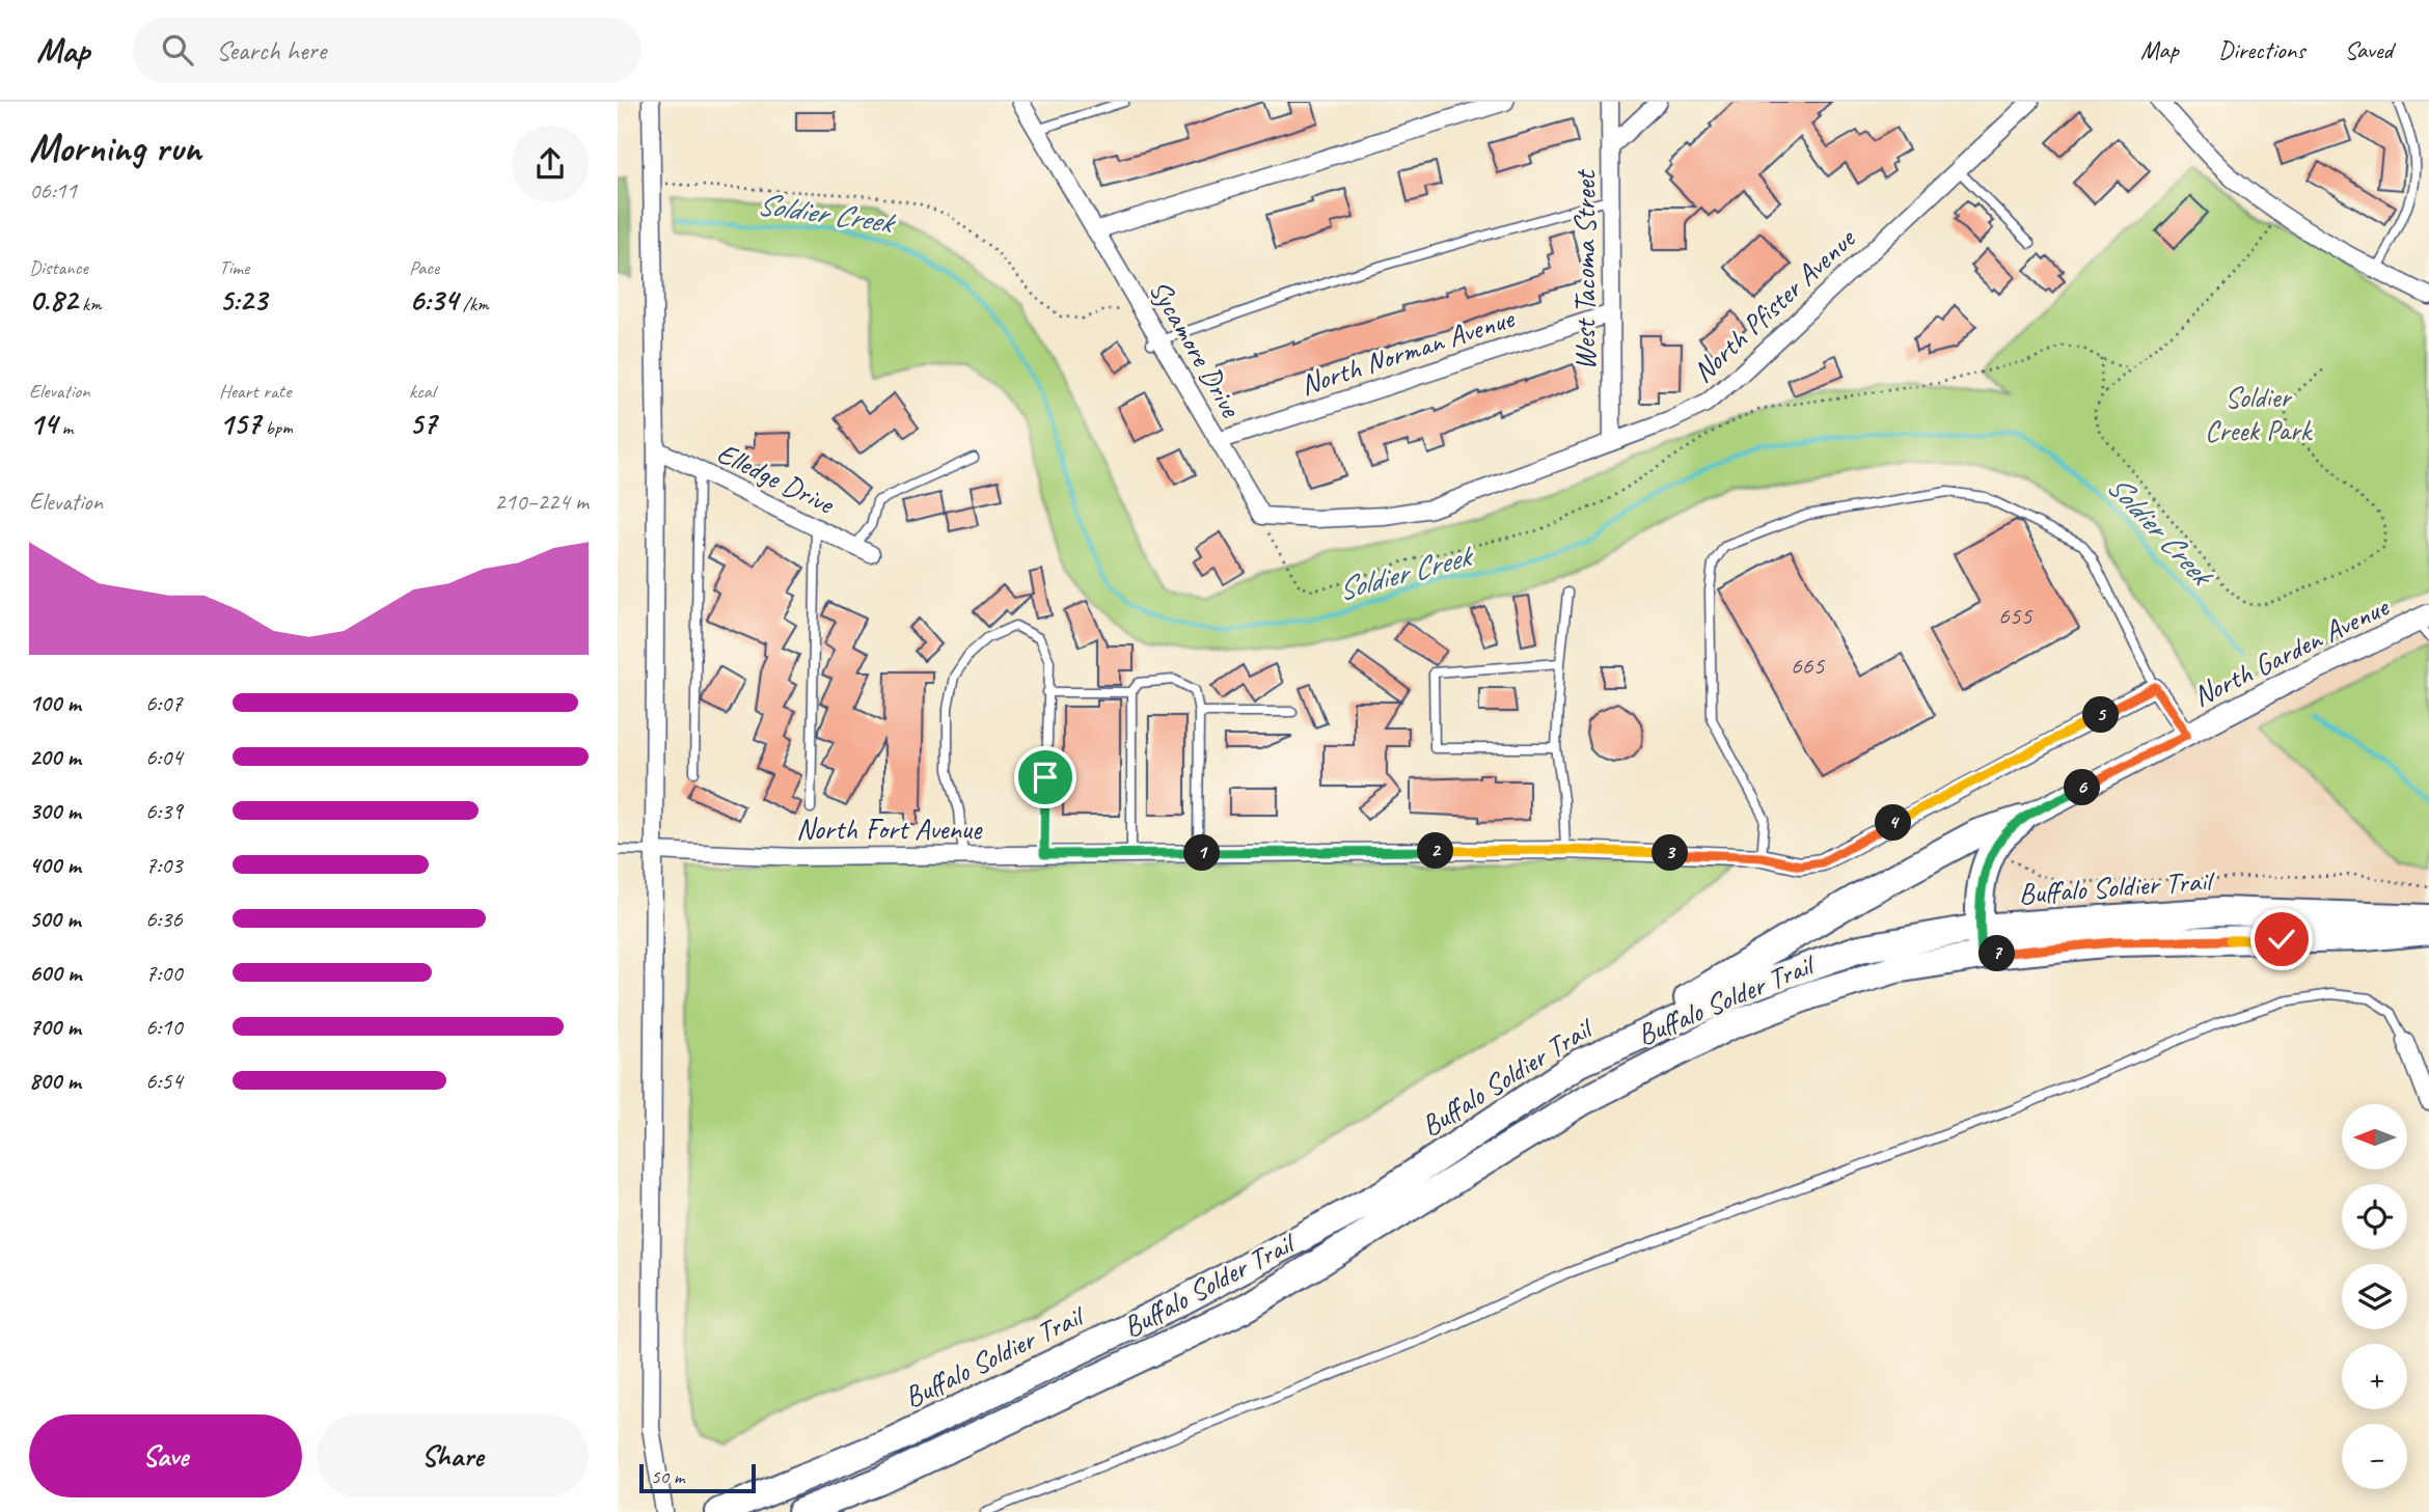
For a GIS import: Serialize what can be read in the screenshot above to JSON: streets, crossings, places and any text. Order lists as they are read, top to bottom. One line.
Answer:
{"streets":{"main road":["Buffalo Soldier Trail","Buffalo Solder Trail"],"street":["West Tacoma Street","North Pfister Avenue","Sycamore Drive","North Norman Avenue","Elledge Drive","North Garden Avenue","North Fort Avenue"]},"crossings":[["West Tacoma Street","North Pfister Avenue"],["West Tacoma Street","North Norman Avenue"],["North Pfister Avenue","Sycamore Drive"],["Sycamore Drive","North Norman Avenue"]],"water":["Soldier Creek"],"parks":["Soldier Creek Park"],"house_numbers":["655","665"],"scale_bar":"50 m","north":"left","page":{"header":"Map","search":"Search here","nav":["Map","Directions","Saved"],"heading":["Morning run","06:11"],"stats":[["Distance","0.82 km"],["Time","5:23"],["Pace","6:34 /km"],["Elevation","14 m"],["Heart rate","157 bpm"],["kcal","57"]],"chart":["Elevation","210–224 m"],"list":[{"name":"100 m","note":"6:07"},{"name":"200 m","note":"6:04"},{"name":"300 m","note":"6:39"},{"name":"400 m","note":"7:03"},{"name":"500 m","note":"6:36"},{"name":"600 m","note":"7:00"},{"name":"700 m","note":"6:10"},{"name":"800 m","note":"6:54"}],"pins":["5","6","4","2","1","3","7"],"map_buttons":["+","−"],"buttons":["Save","Share"],"scale":"50 m"}}
